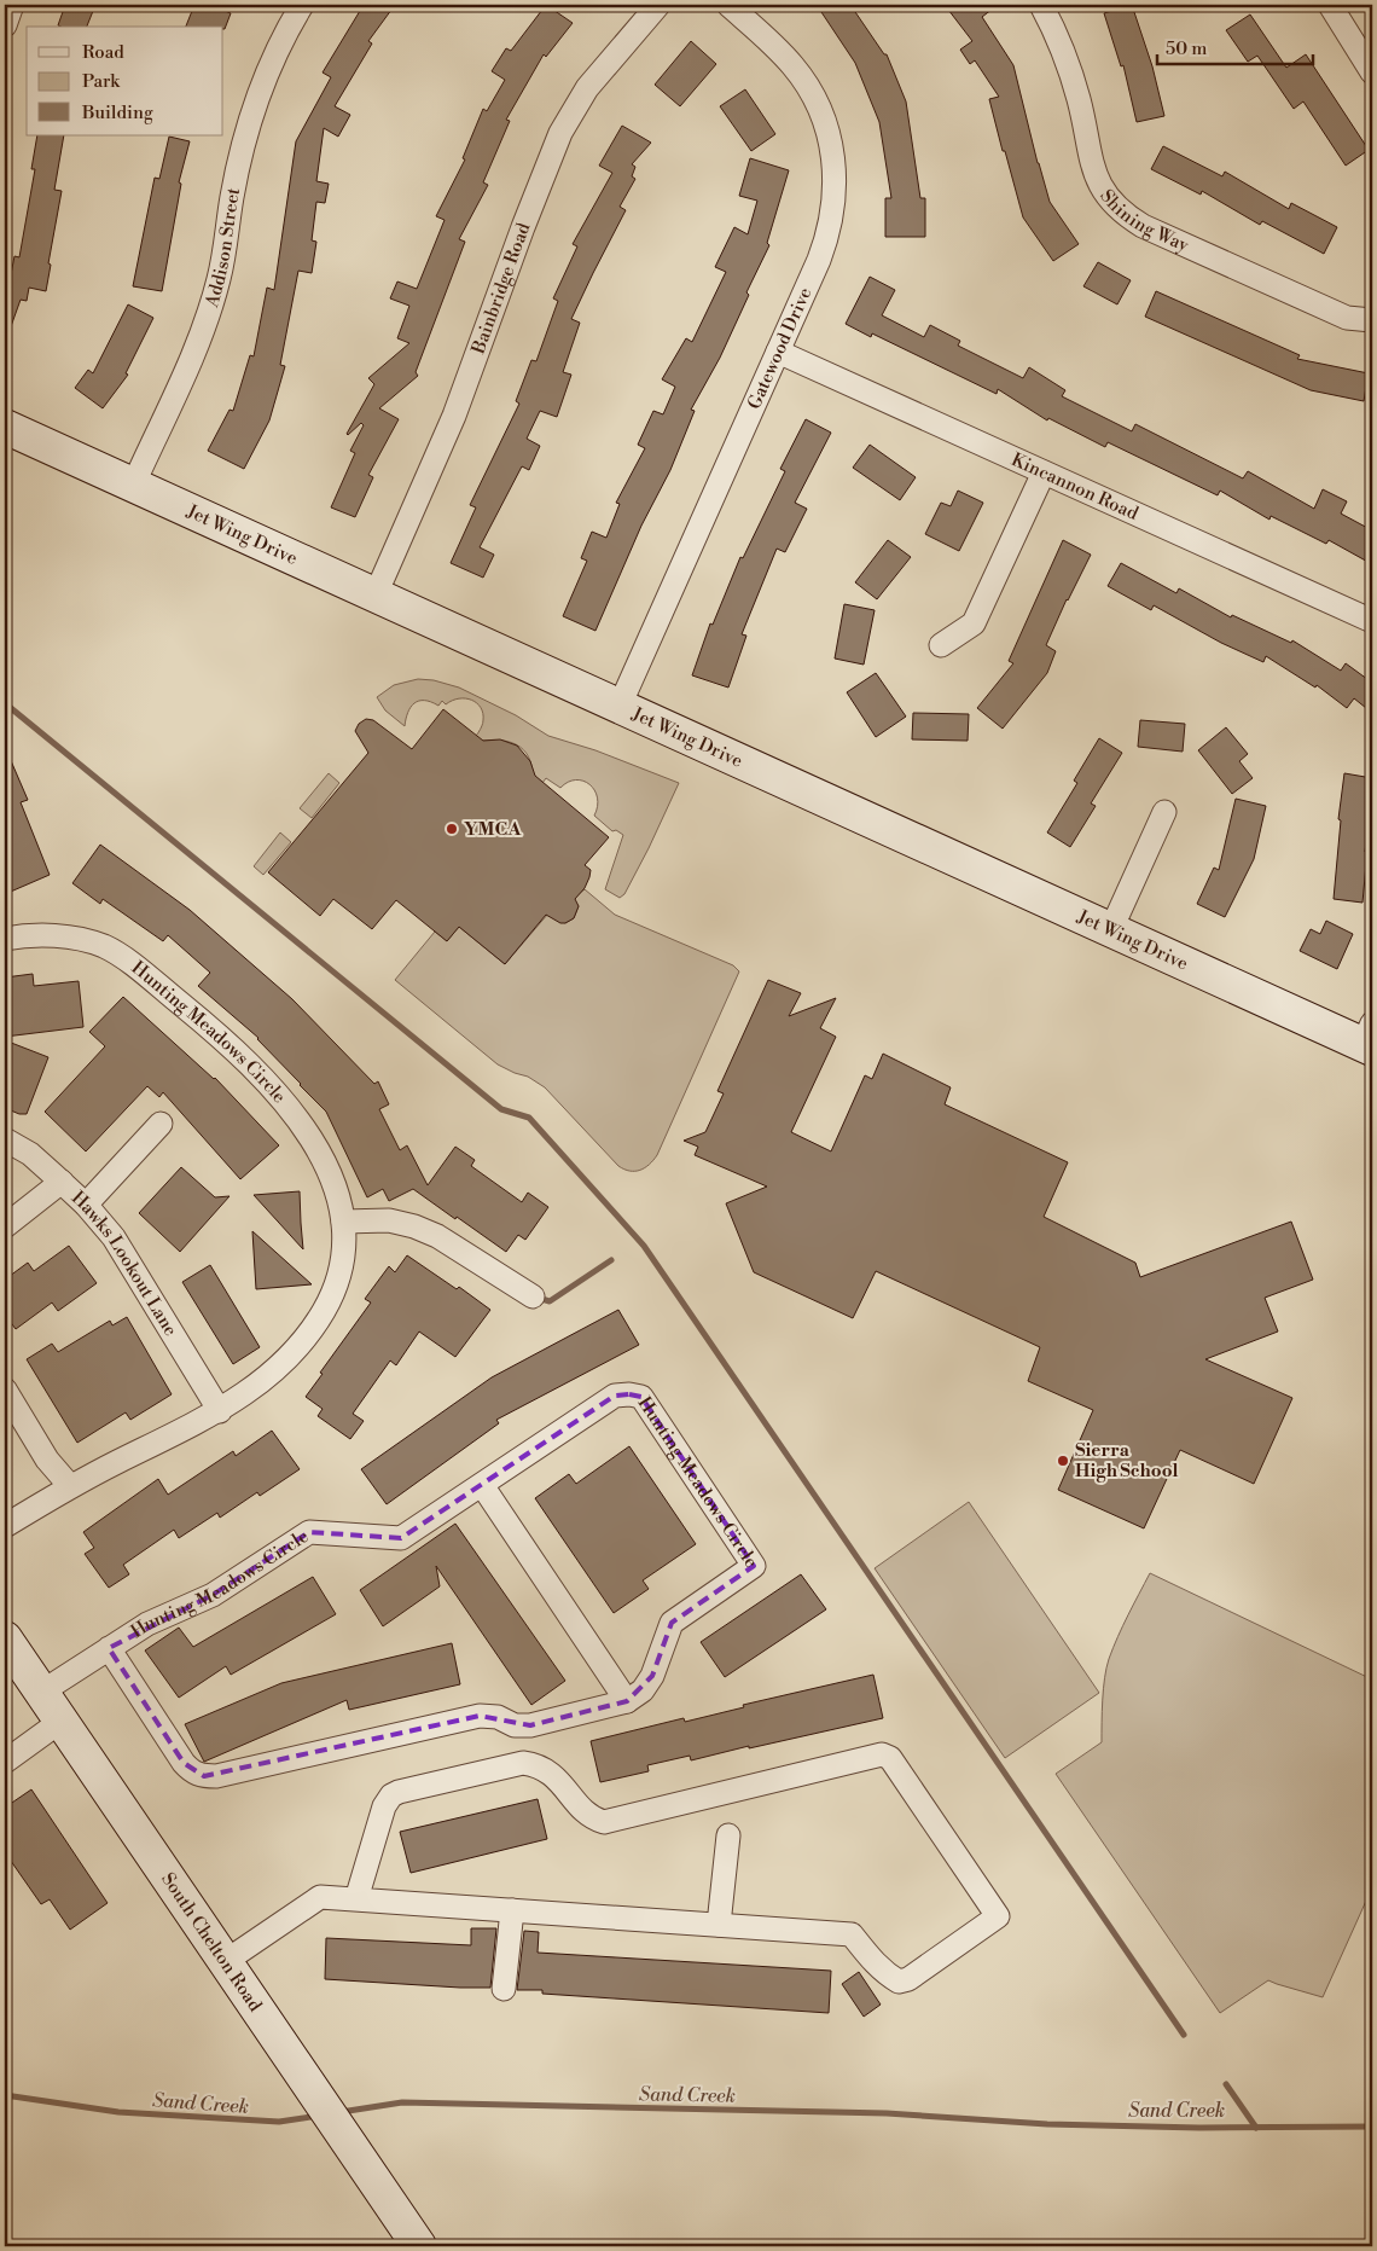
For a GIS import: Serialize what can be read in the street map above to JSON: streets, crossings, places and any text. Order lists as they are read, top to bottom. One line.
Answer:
{"streets":{"main road":["Jet Wing Drive","South Chelton Road"],"street":["Shining Way","Addison Street","Bainbridge Road","Gatewood Drive","Kincannon Road","Hunting Meadows Circle","Hawks Lookout Lane"]},"crossings":[["Addison Street","Jet Wing Drive"],["Bainbridge Road","Jet Wing Drive"],["Gatewood Drive","Kincannon Road"],["Gatewood Drive","Jet Wing Drive"],["Hunting Meadows Circle","Hawks Lookout Lane"],["Hunting Meadows Circle","South Chelton Road"]],"water":["Sand Creek"],"places":["YMCA","Sierra High School"],"legend":["Road","Park","Building"],"scale_bar":"50 m"}
